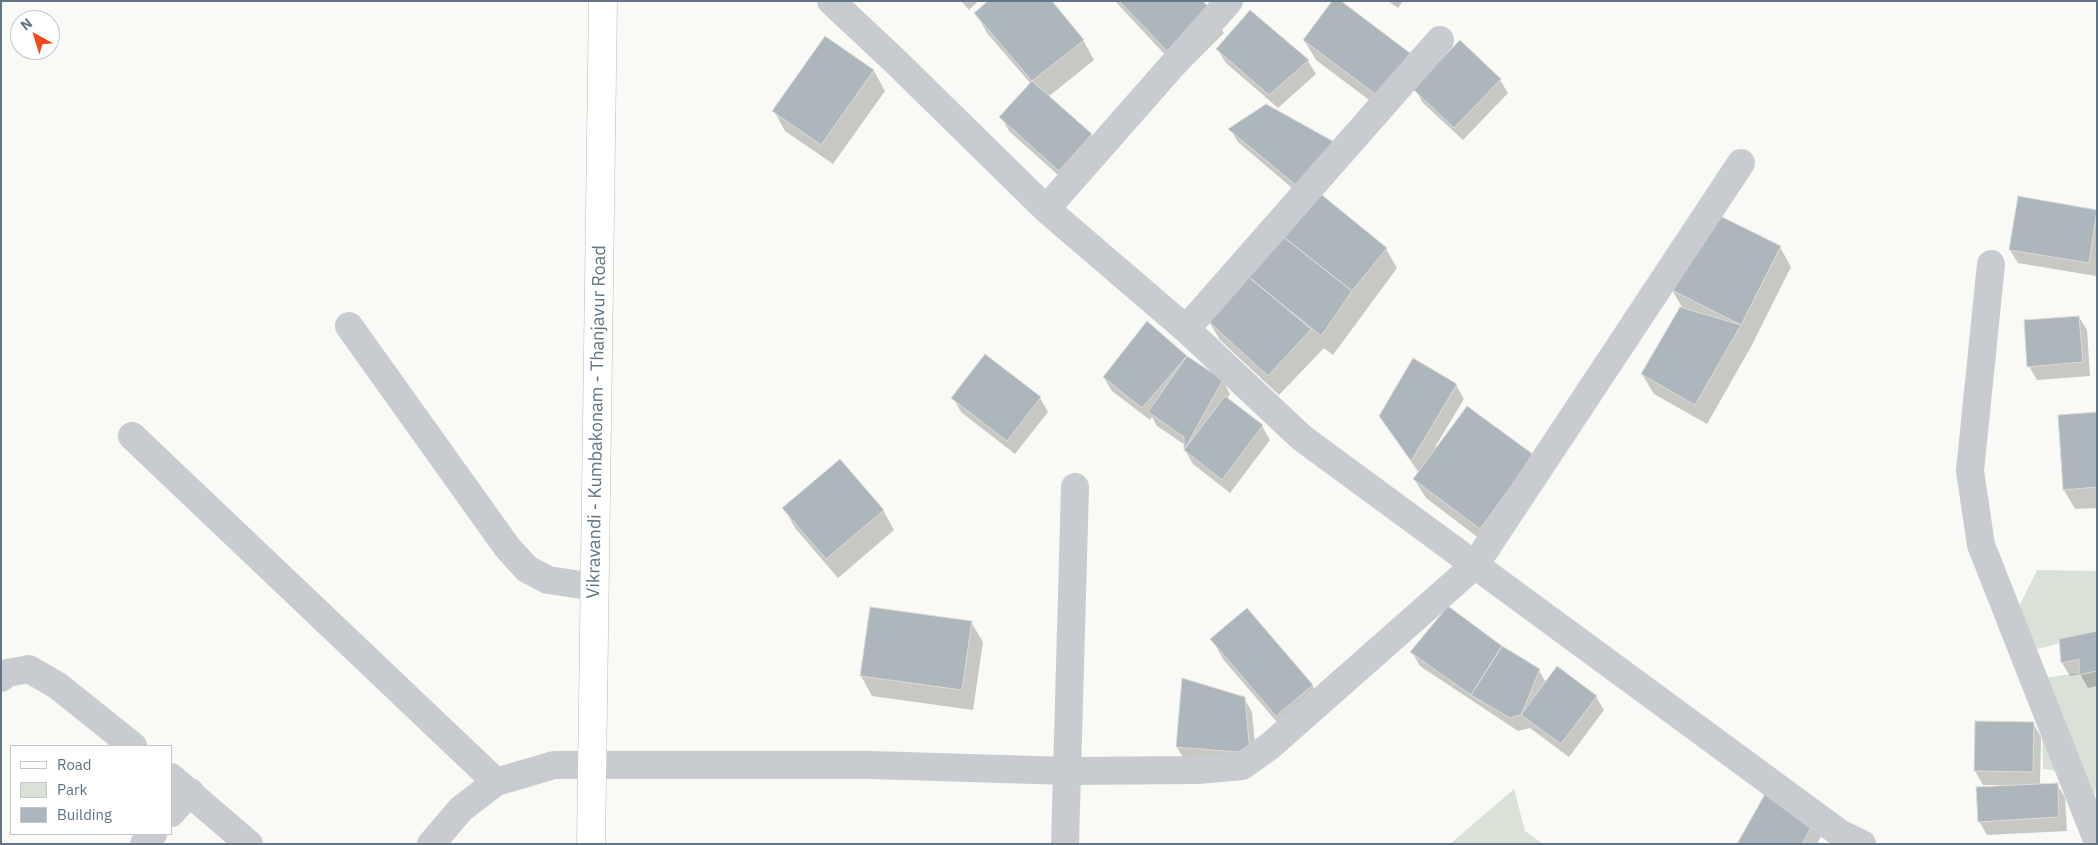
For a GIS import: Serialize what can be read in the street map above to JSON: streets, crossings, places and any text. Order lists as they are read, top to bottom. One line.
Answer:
{"streets":{"main road":["Vikravandi - Kumbakonam - Thanjavur Road"]},"legend":["Road","Park","Building"],"north":"top left"}
